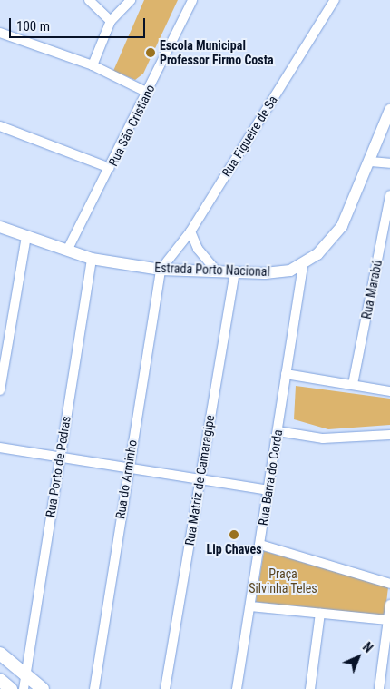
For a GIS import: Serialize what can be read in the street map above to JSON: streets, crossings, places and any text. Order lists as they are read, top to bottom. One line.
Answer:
{"streets":{"street":["Rua São Cristiano","Rua Figueire de Sa","Estrada Porto Nacional","Rua Marabú","Rua Porto de Pedras","Rua Barra do Corda","Rua do Arminho","Rua Matriz de Camaragipe"]},"crossings":[["Rua São Cristiano","Estrada Porto Nacional"],["Rua Figueire de Sa","Estrada Porto Nacional"],["Rua Figueire de Sa","Rua do Arminho"],["Estrada Porto Nacional","Rua Porto de Pedras"],["Estrada Porto Nacional","Rua Barra do Corda"],["Estrada Porto Nacional","Rua do Arminho"],["Estrada Porto Nacional","Rua Matriz de Camaragipe"]],"parks":["Praça Silvinha Teles"],"places":["Escola Municipal Professor Firmo Costa","Lip Chaves"],"scale_bar":"100 m","north":"top right"}
